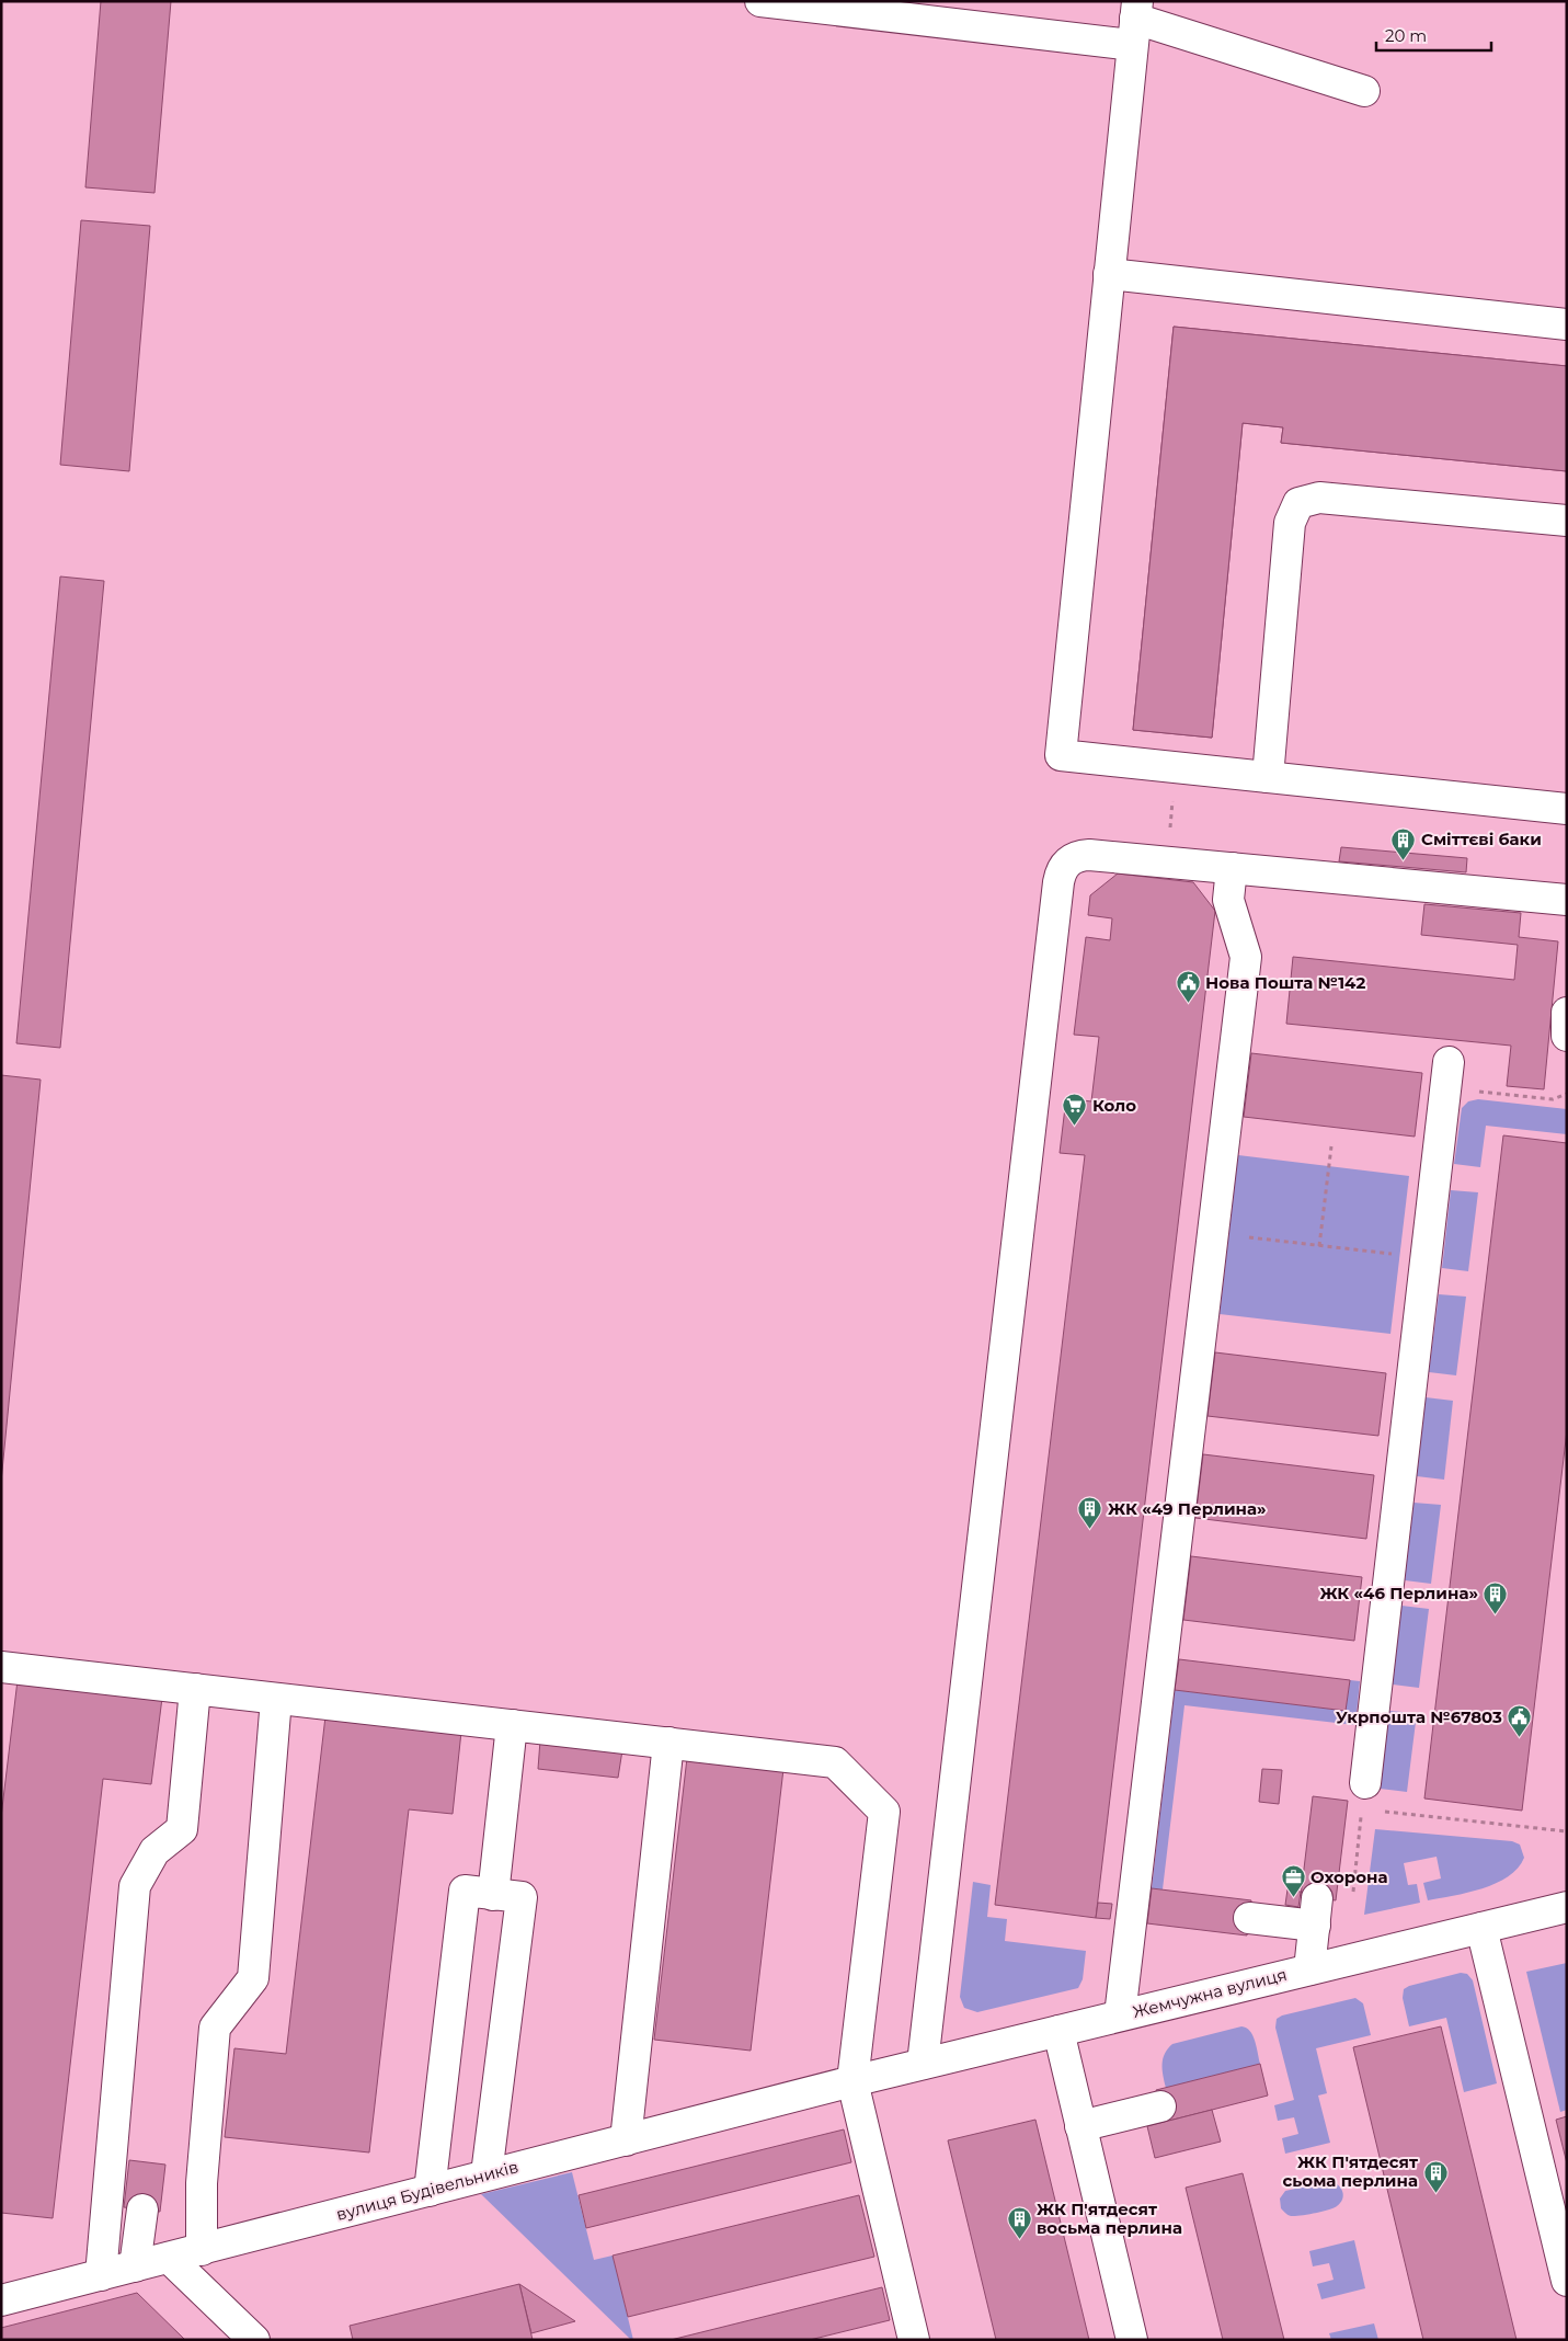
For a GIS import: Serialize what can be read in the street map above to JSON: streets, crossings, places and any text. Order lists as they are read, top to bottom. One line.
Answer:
{"streets":{"street":["Жемчужна вулиця","вулиця Будівельників"]},"crossings":[["Жемчужна вулиця","вулиця Будівельників"]],"places":{"building":["Сміттєві баки","ЖК «49 Перлина»","ЖК «46 Перлина»","ЖК П'ятдесят сьома перлина","ЖК П'ятдесят восьма перлина"],"public building":["Нова Пошта №142","Укрпошта №67803"],"supermarket":["Коло"],"office":["Охорона"]},"scale_bar":"20 m"}
